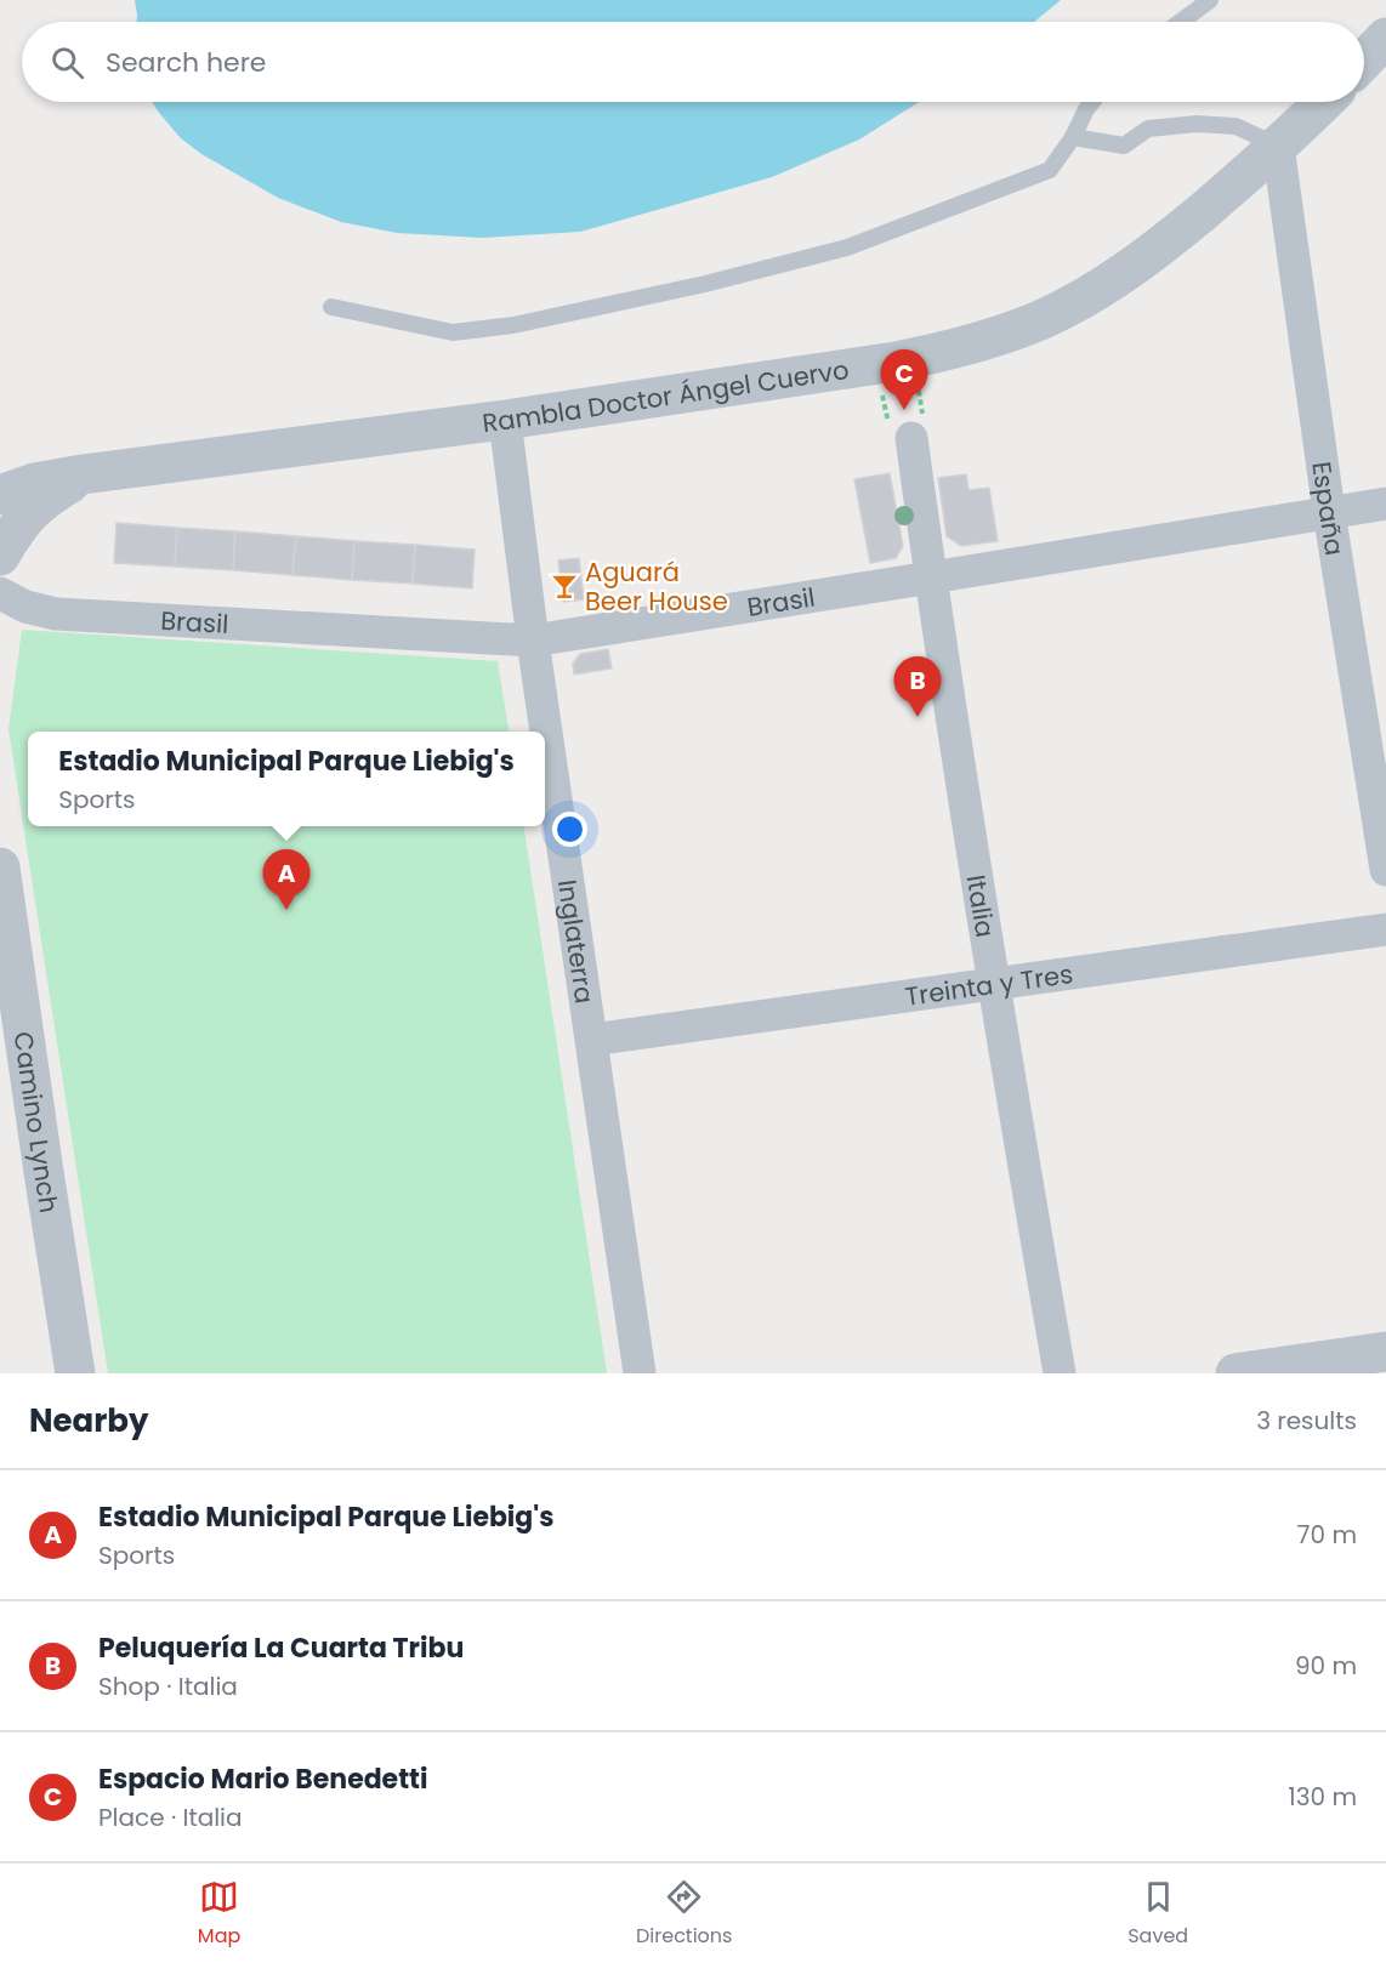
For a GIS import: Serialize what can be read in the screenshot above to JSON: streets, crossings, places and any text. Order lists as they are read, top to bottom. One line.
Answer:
{"streets":{"street":["Rambla Doctor Ángel Cuervo","España","Brasil","Italia","Inglaterra","Treinta y Tres","Camino Lynch"]},"crossings":[["Rambla Doctor Ángel Cuervo","España"],["Rambla Doctor Ángel Cuervo","Inglaterra"],["España","Brasil"],["Brasil","Italia"],["Brasil","Inglaterra"],["Italia","Treinta y Tres"],["Inglaterra","Treinta y Tres"]],"places":{"bar":["Aguará Beer House"]},"page":{"search":"Search here","pins":["C","B","A"],"popup":["Estadio Municipal Parque Liebig's","Sports"],"heading":["Nearby","3 results"],"list":[{"mark":"A","name":"Estadio Municipal Parque Liebig's","note":"Sports","value":"70 m"},{"mark":"B","name":"Peluquería La Cuarta Tribu","note":"Shop · Italia","value":"90 m"},{"mark":"C","name":"Espacio Mario Benedetti","note":"Place · Italia","value":"130 m"}],"nav":["Map","Directions","Saved"]}}
